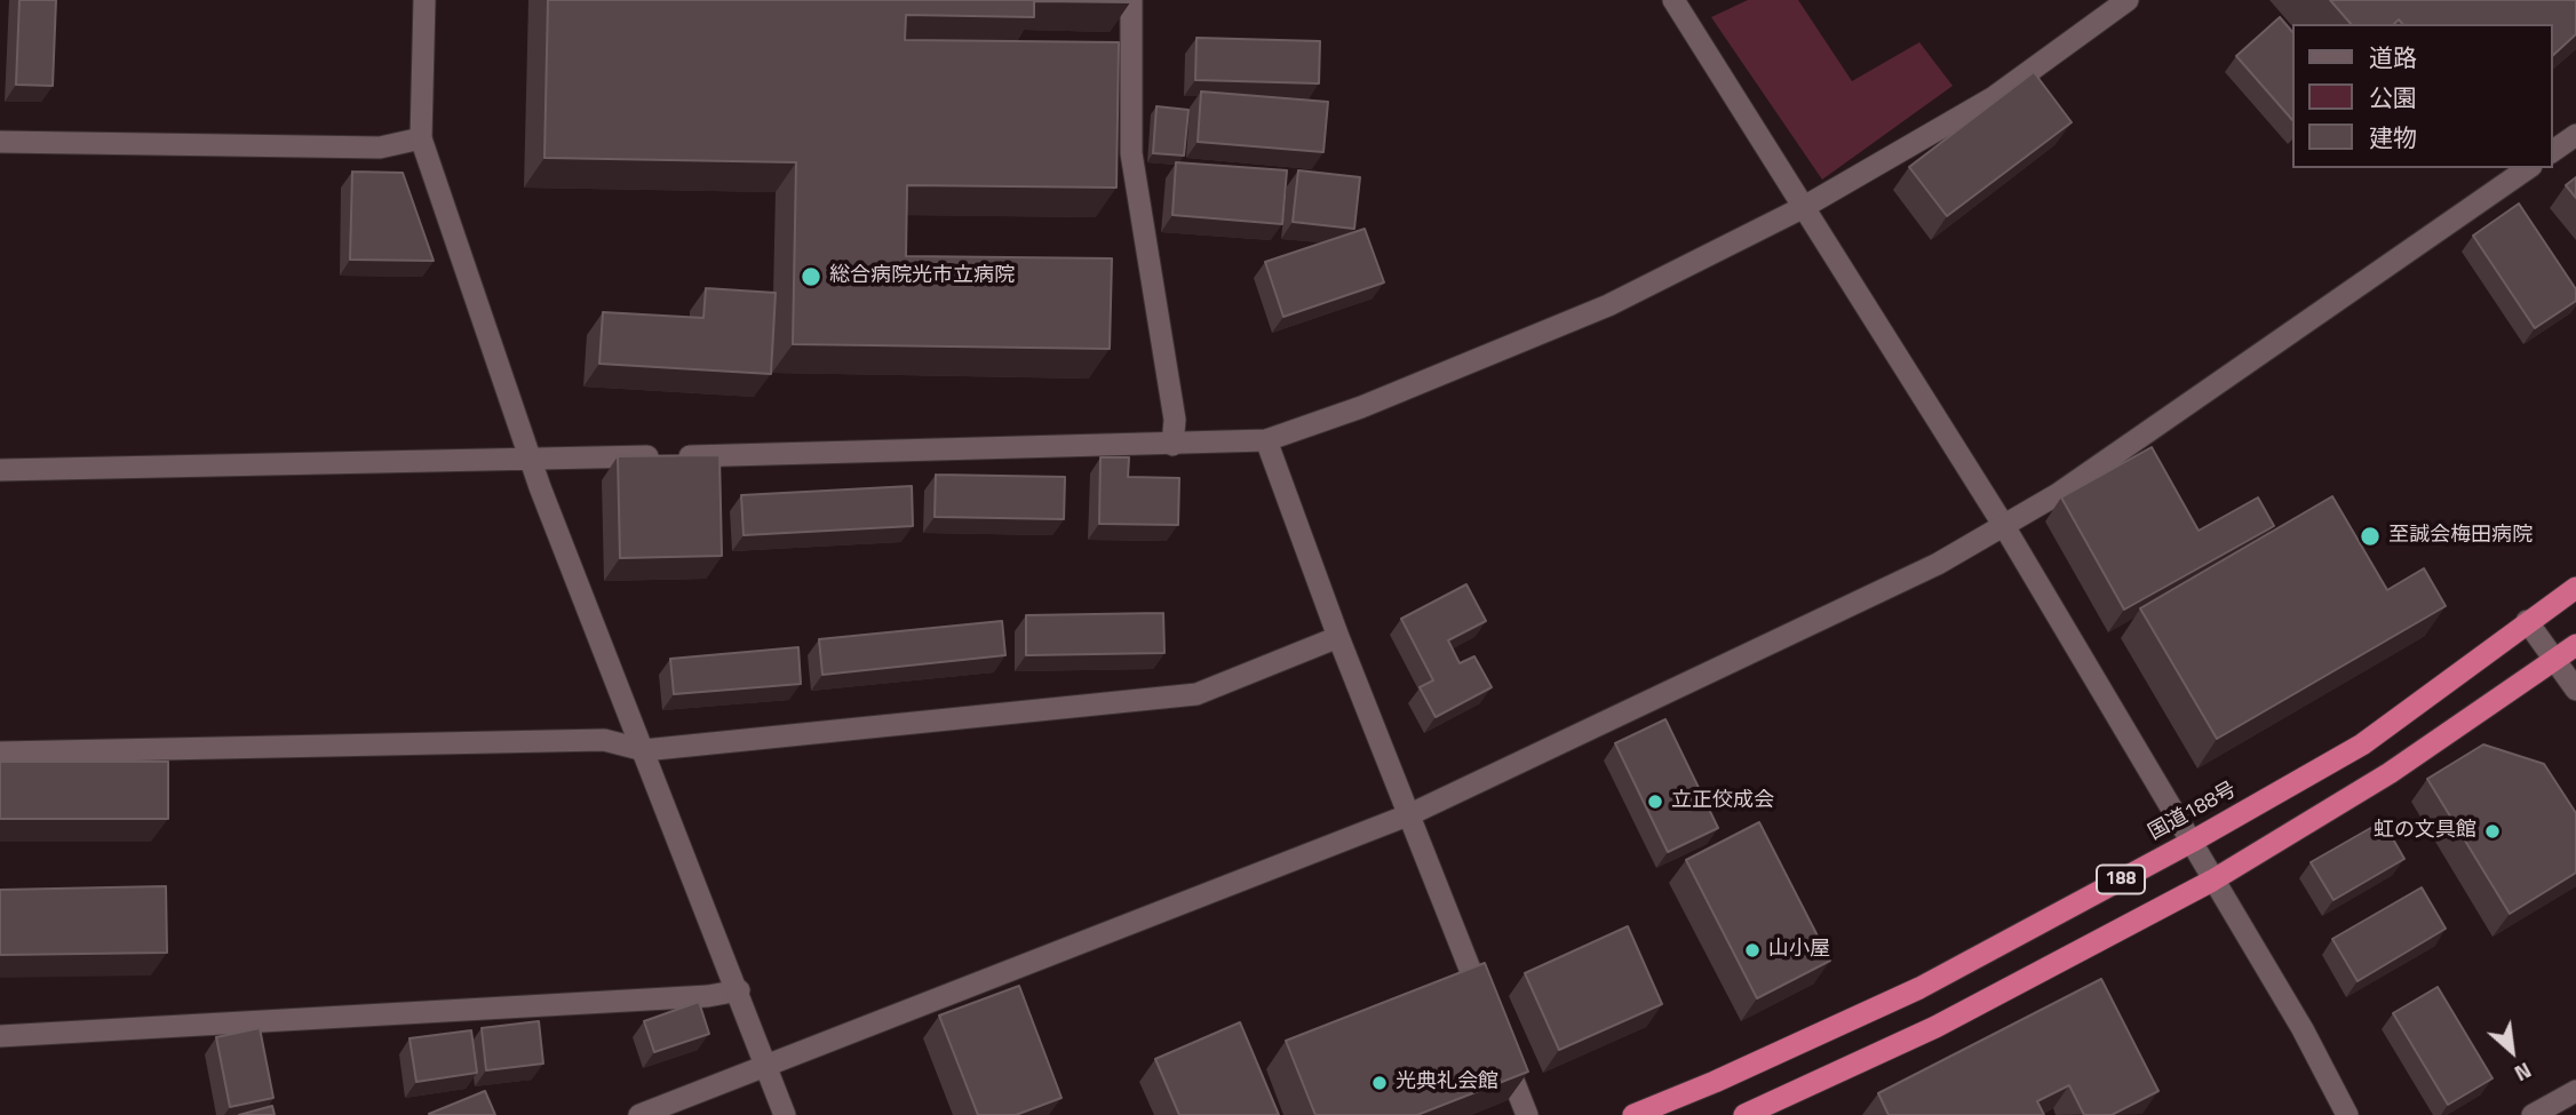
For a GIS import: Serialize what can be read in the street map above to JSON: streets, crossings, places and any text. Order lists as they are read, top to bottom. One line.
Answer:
{"streets":{"highway":["国道188号","188"]},"places":["総合病院光市立病院","至誠会梅田病院","立正佼成会","虹の文具館","山小屋","光典礼会館"],"legend":["道路","公園","建物"],"north":"bottom right"}
